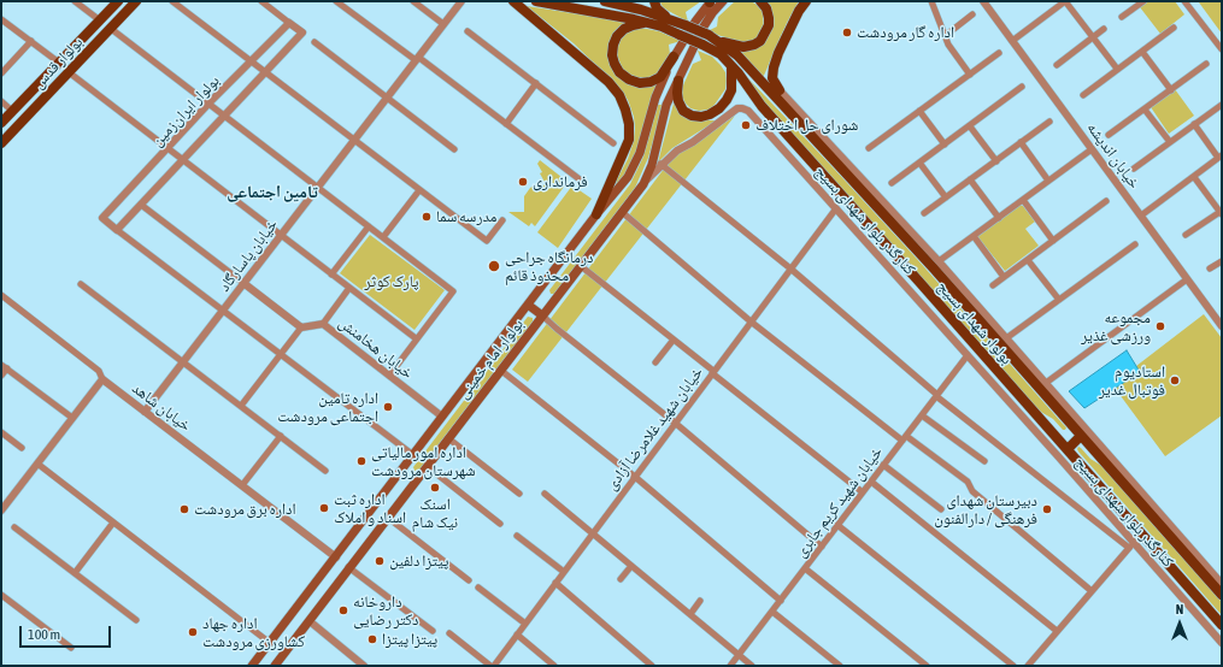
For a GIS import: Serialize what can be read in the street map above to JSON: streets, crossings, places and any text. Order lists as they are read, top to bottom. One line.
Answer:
{"streets":{"main road":["بولوار قدس","بولوار شهدای بسیج","بولوار امام خمینی"],"street":["بولوار ایران‌زمین","خیابان اندیشه","کنارگذر بلوار شهدای بسیج","خیابان پاسارگاد","خیابان هخامنش","خیابان شاهد","خیابان شهید غلامرضا آزادی","خیابان شهید کریم جابری"]},"crossings":[["کنارگذر بلوار شهدای بسیج","بولوار امام خمینی"],["کنارگذر بلوار شهدای بسیج","خیابان شهید غلامرضا آزادی"],["کنارگذر بلوار شهدای بسیج","خیابان شهید کریم جابری"],["خیابان پاسارگاد","خیابان شاهد"],["خیابان هخامنش","بولوار امام خمینی"],["بولوار امام خمینی","خیابان شاهد"]],"districts":["تامین اجتماعی"],"parks":["پارک کوثر"],"places":["اداره گار مرودشت","شورای حل اختلاف","فرمانداری","مدرسه سما","درمانگاه جراحی محذوذ قائم","مجموعه ورزشی غذیر","استادیوم فوتبال غدیر","اداره تامین اجتماعی مرودشت","اداره امور مالیاتی شهرستان مرودشت","اسنک نیک شام","اداره ثبت اسناد و املاک","اداره برق مرودشت","دبیرستان شهدای فرهنگی / دارالفنون","پیتزا دلفین","داروخانه دکتر رضایی","اداره جهاد کشاورزی مرودشت","پیتزا پیتزا"],"scale_bar":"100 m","north":"top"}
